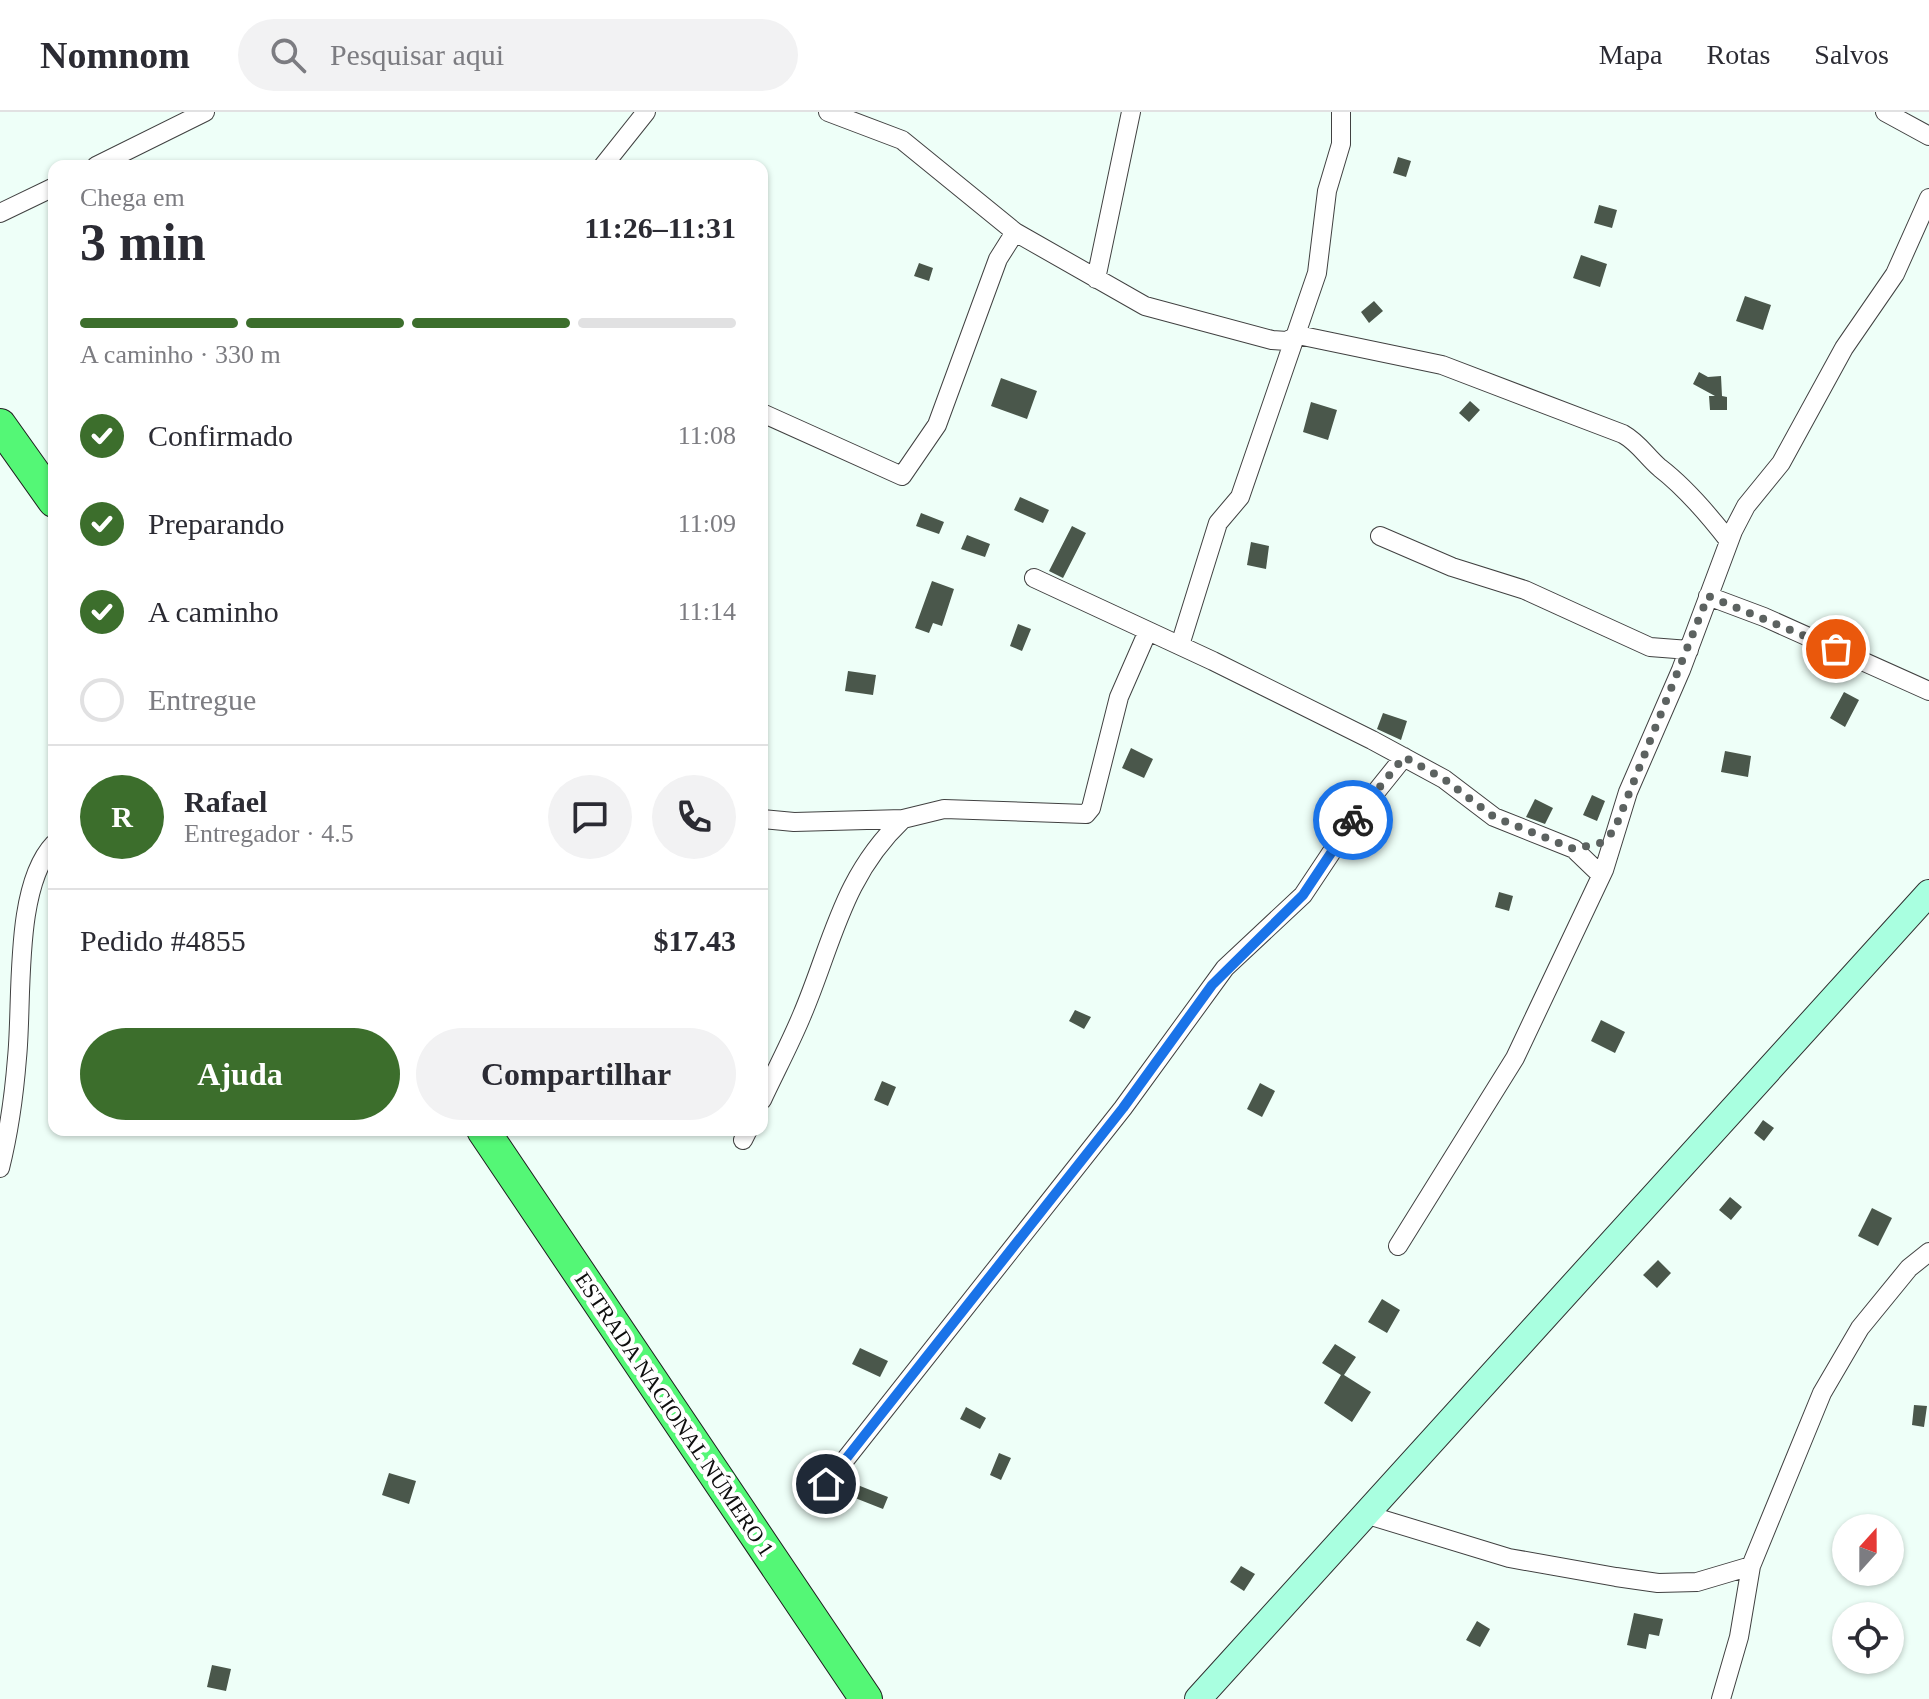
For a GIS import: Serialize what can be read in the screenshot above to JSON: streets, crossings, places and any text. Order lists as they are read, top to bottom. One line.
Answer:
{"streets":{"highway":["ESTRADA NACIONAL NÚMERO 1"]},"north":"top","page":{"header":"Nomnom","search":"Pesquisar aqui","nav":["Mapa","Rotas","Salvos"],"heading":["3 min","Chega em","11:26–11:31"],"panel":["Rafael","Entregador · 4.5","Pedido #4855","$17.43"],"bar":"A caminho · 330 m","list":[["Confirmado","11:08"],["Preparando","11:09"],["A caminho","11:14"],"Entregue"],"round":"R","buttons":["Ajuda","Compartilhar"]}}
